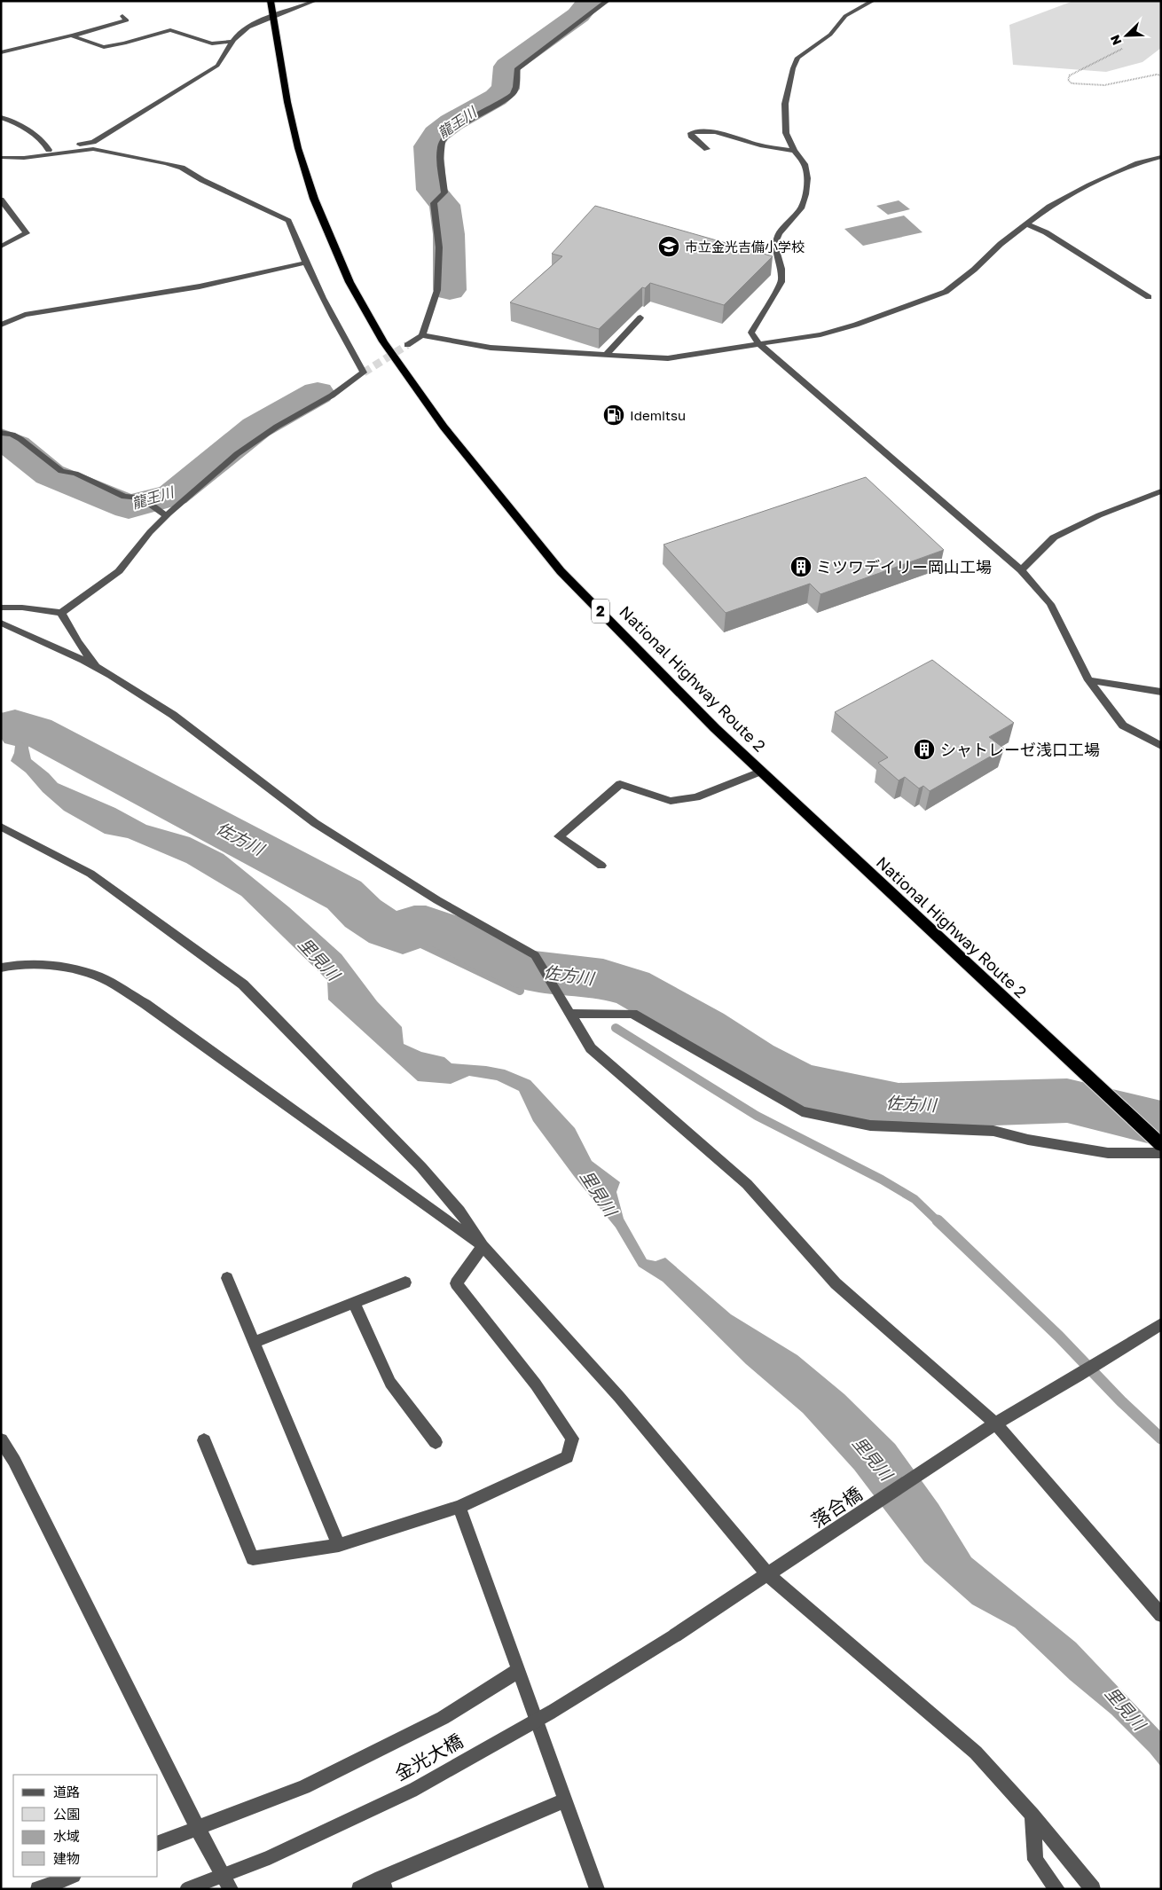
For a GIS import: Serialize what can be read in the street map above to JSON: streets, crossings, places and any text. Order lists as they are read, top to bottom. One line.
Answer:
{"streets":{"highway":["2","National Highway Route 2"],"street":["落合橋","金光大橋"]},"crossings":[["落合橋","金光大橋"]],"water":["龍王川","佐方川","里見川"],"places":{"school or university":["市立金光吉備小学校"],"fuel station":["Idemitsu"],"building":["ミツワデイリー岡山工場","シャトレーゼ浅口工場"]},"legend":["道路","公園","水域","建物"],"north":"bottom left"}
